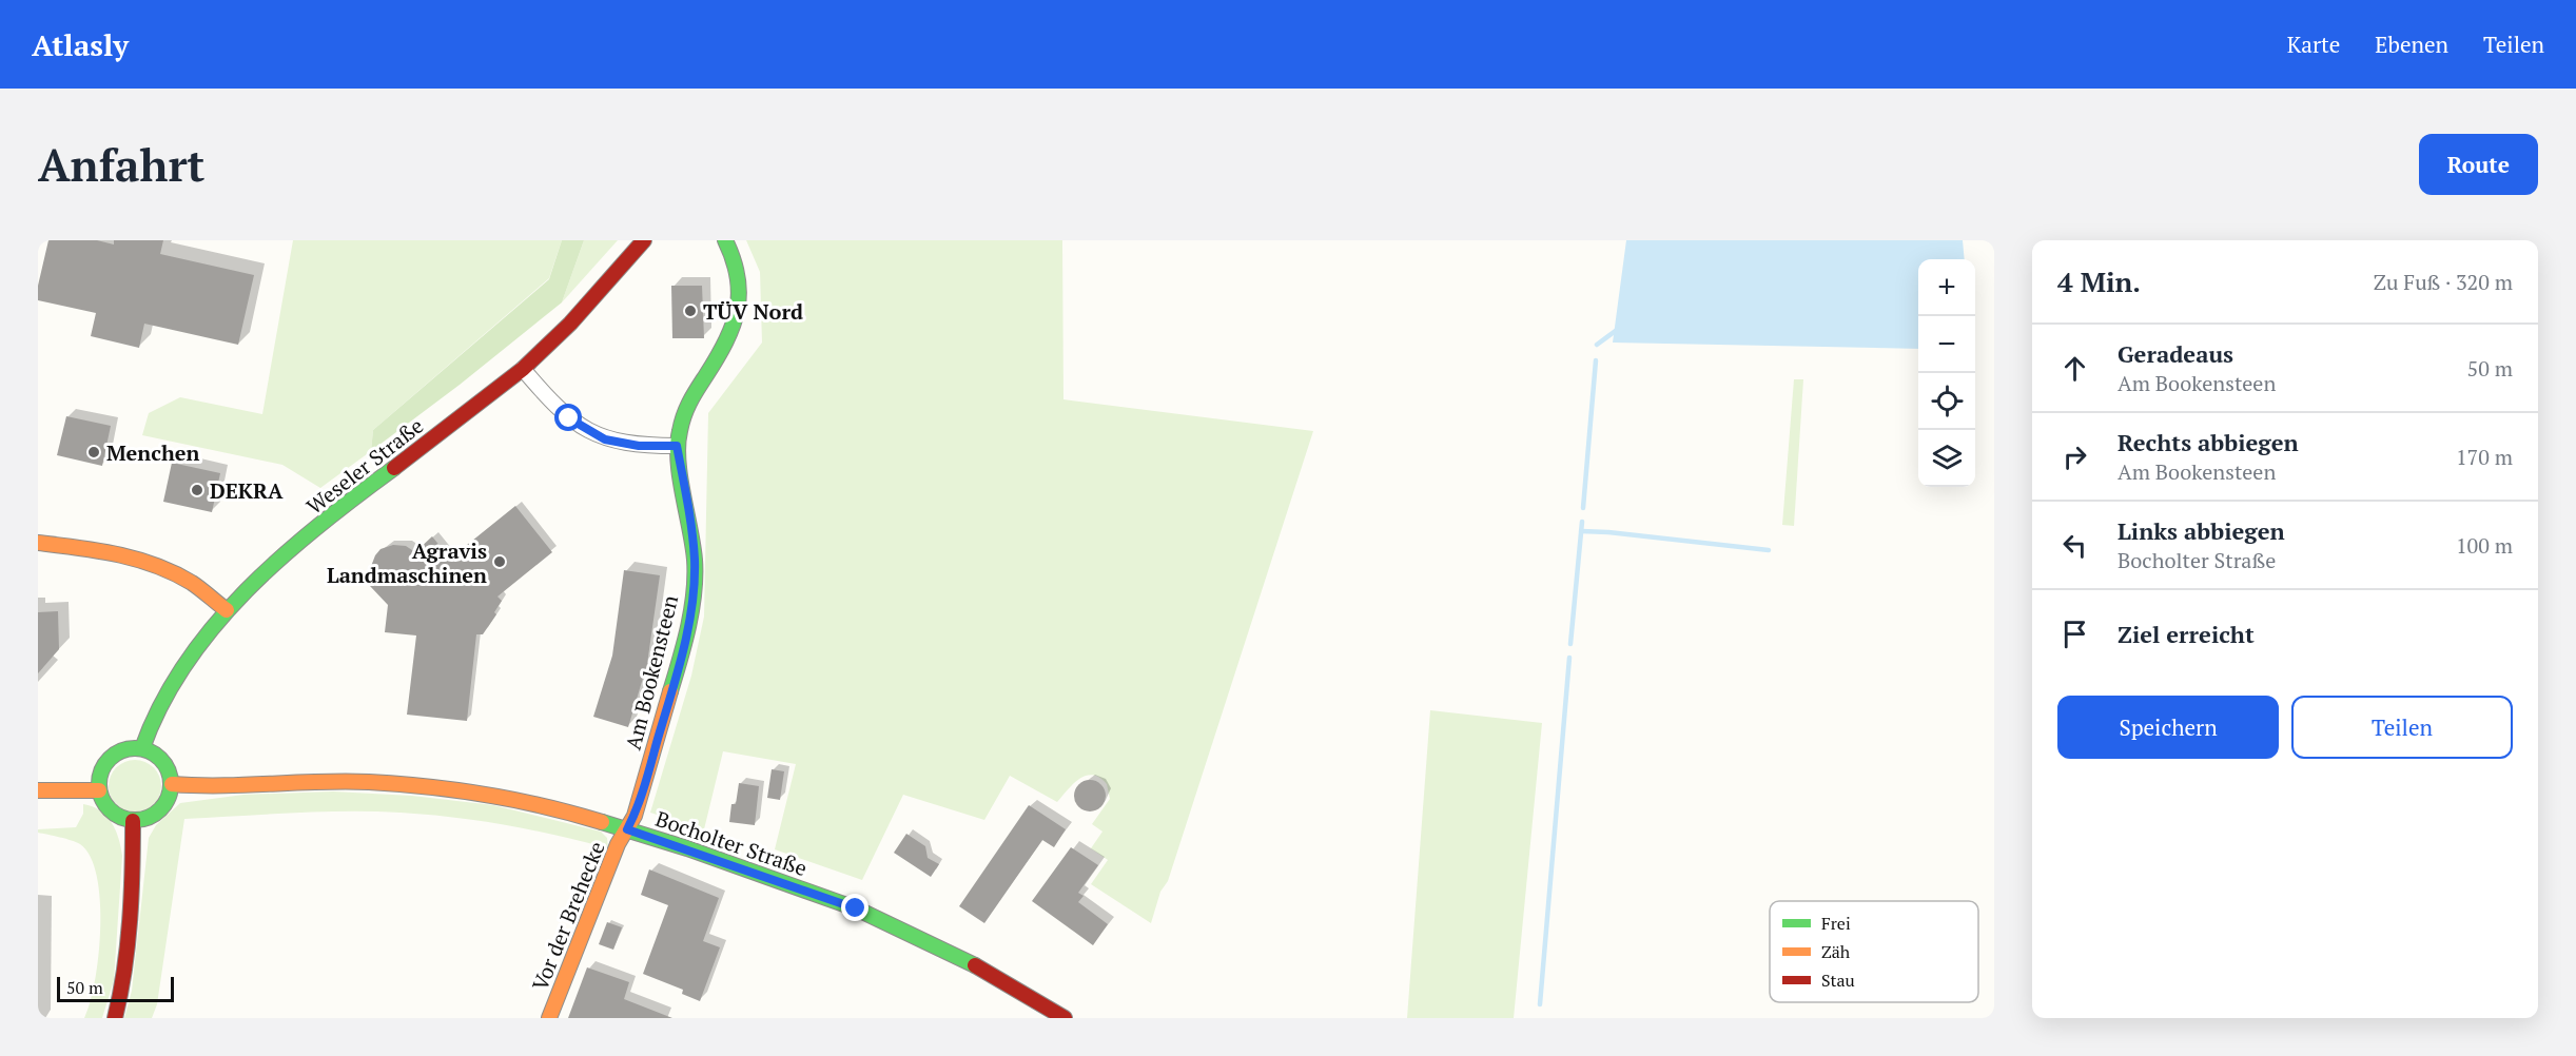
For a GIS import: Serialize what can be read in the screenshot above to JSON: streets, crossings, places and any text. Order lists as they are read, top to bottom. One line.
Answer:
{"streets":{"street":["Weseler Straße","Am Bookensteen","Bocholter Straße","Vor der Brehecke"]},"crossings":[["Weseler Straße","Bocholter Straße"],["Am Bookensteen","Bocholter Straße"],["Am Bookensteen","Vor der Brehecke"],["Bocholter Straße","Vor der Brehecke"]],"places":["TÜV Nord","Menchen","DEKRA","Agravis Landmaschinen"],"legend":["Frei","Zäh","Stau"],"scale_bar":"50 m","page":{"header":"Atlasly","nav":["Karte","Ebenen","Teilen"],"buttons":["Route",["Speichern","Teilen"]],"title":"Anfahrt","heading":["4 Min.","Zu Fuß · 320 m"],"map_buttons":["+","−"],"list":[["Geradeaus","Am Bookensteen","50 m"],["Rechts abbiegen","Am Bookensteen","170 m"],["Links abbiegen","Bocholter Straße","100 m"],"Ziel erreicht"],"scale":"50 m"}}
